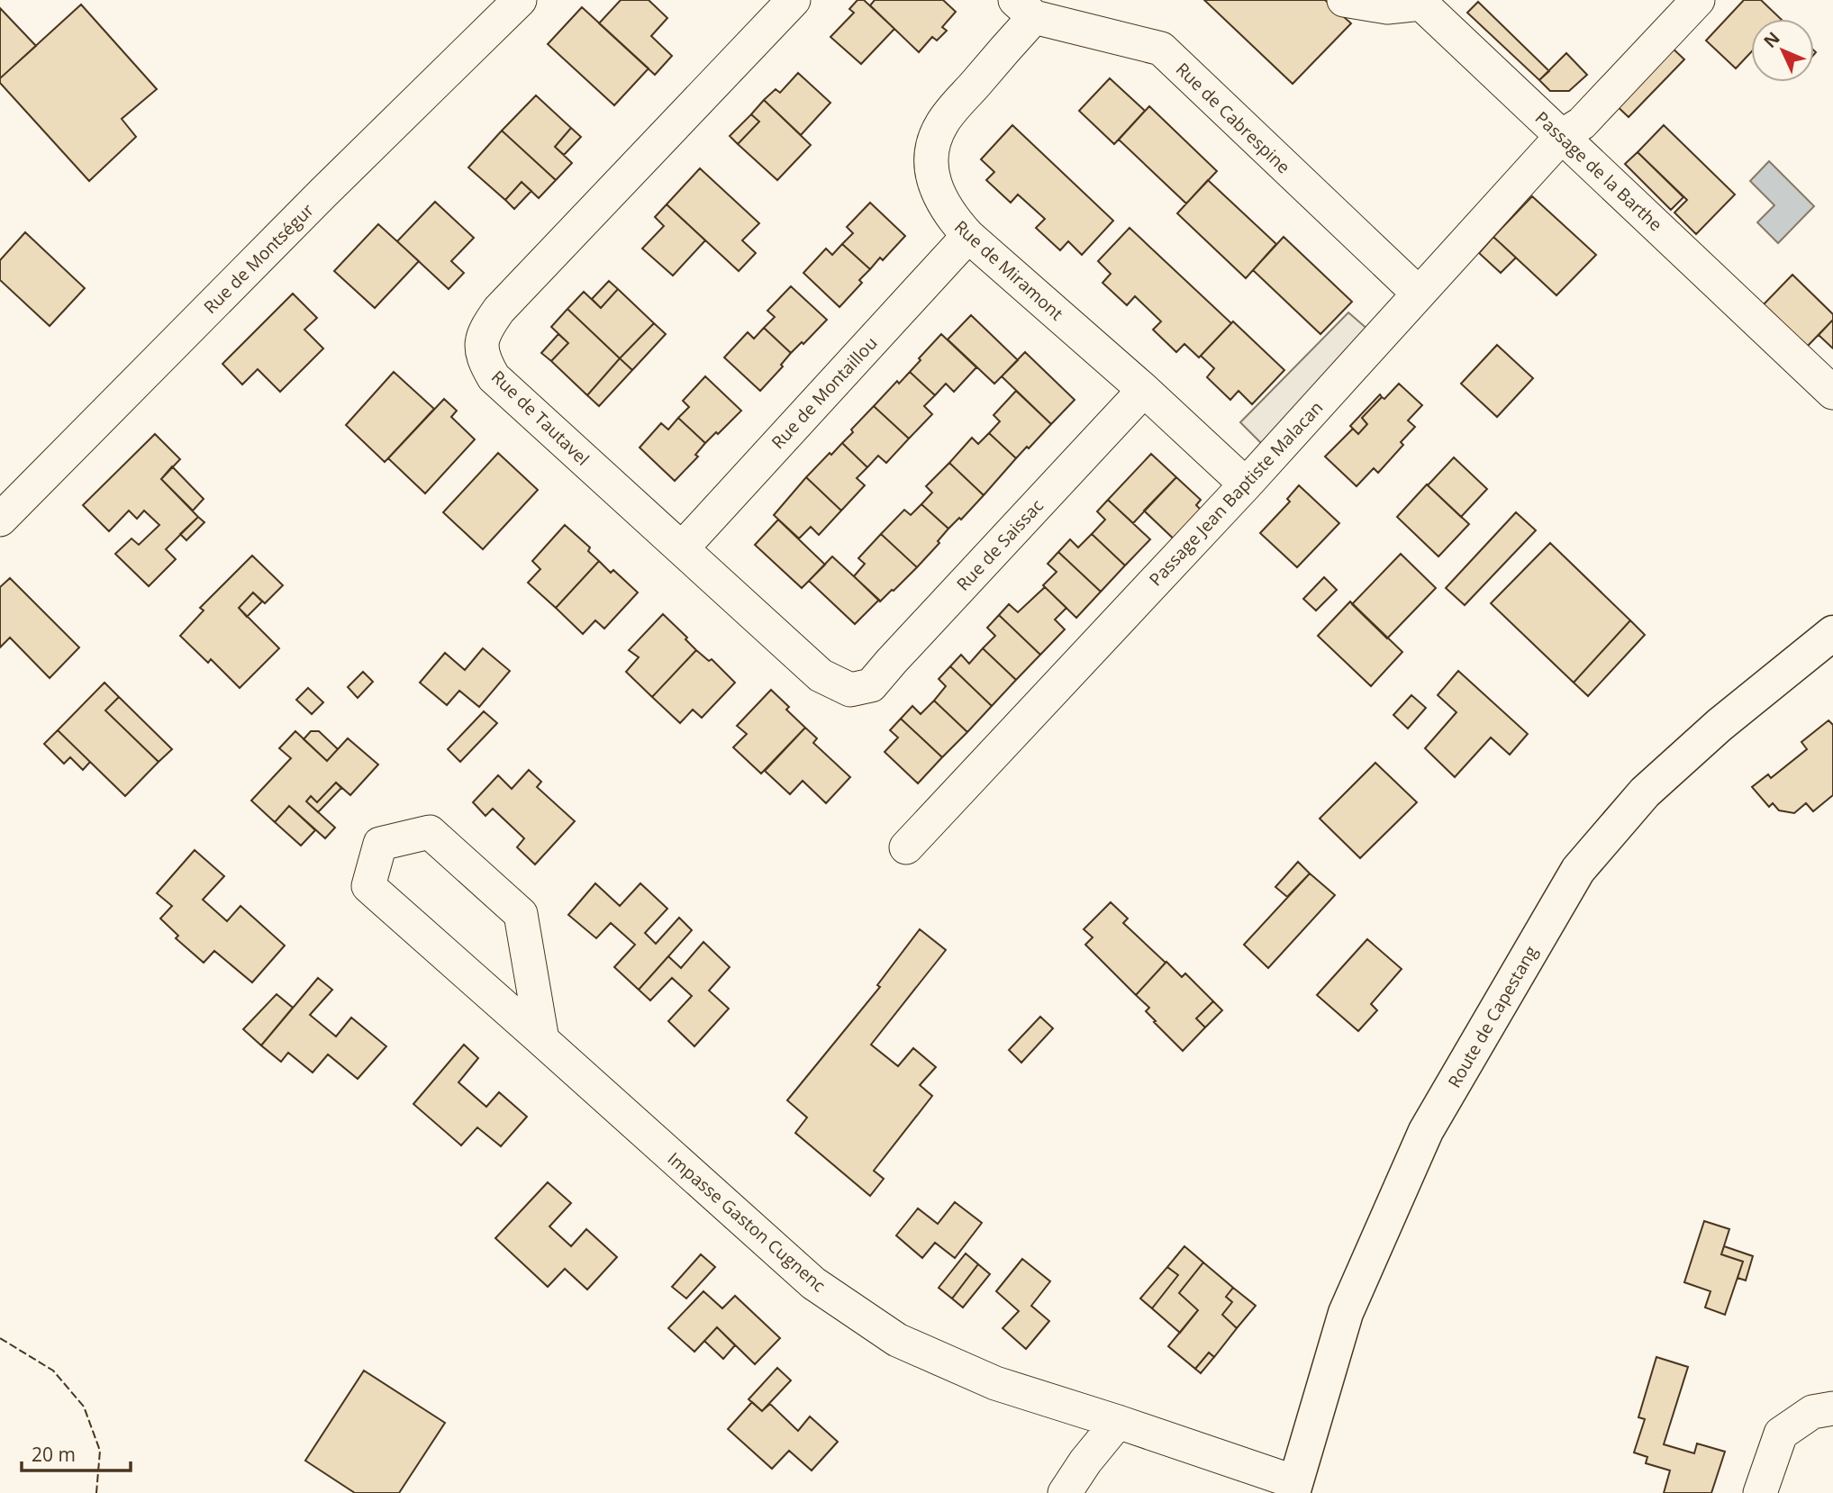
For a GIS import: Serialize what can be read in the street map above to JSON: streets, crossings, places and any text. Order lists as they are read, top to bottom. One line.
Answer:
{"streets":{"main road":["Route de Capestang"],"street":["Rue de Cabrespine","Passage de la Barthe","Rue de Montségur","Rue de Miramont","Rue de Montaillou","Rue de Tautavel","Passage Jean Baptiste Malacan","Rue de Saissac","Impasse Gaston Cugnenc"]},"crossings":[["Rue de Cabrespine","Rue de Miramont"],["Rue de Cabrespine","Passage Jean Baptiste Malacan"],["Passage de la Barthe","Passage Jean Baptiste Malacan"],["Rue de Miramont","Rue de Montaillou"],["Rue de Miramont","Passage Jean Baptiste Malacan"],["Rue de Miramont","Rue de Saissac"],["Rue de Montaillou","Rue de Tautavel"],["Rue de Tautavel","Rue de Saissac"],["Route de Capestang","Impasse Gaston Cugnenc"]],"scale_bar":"20 m","north":"top left"}
